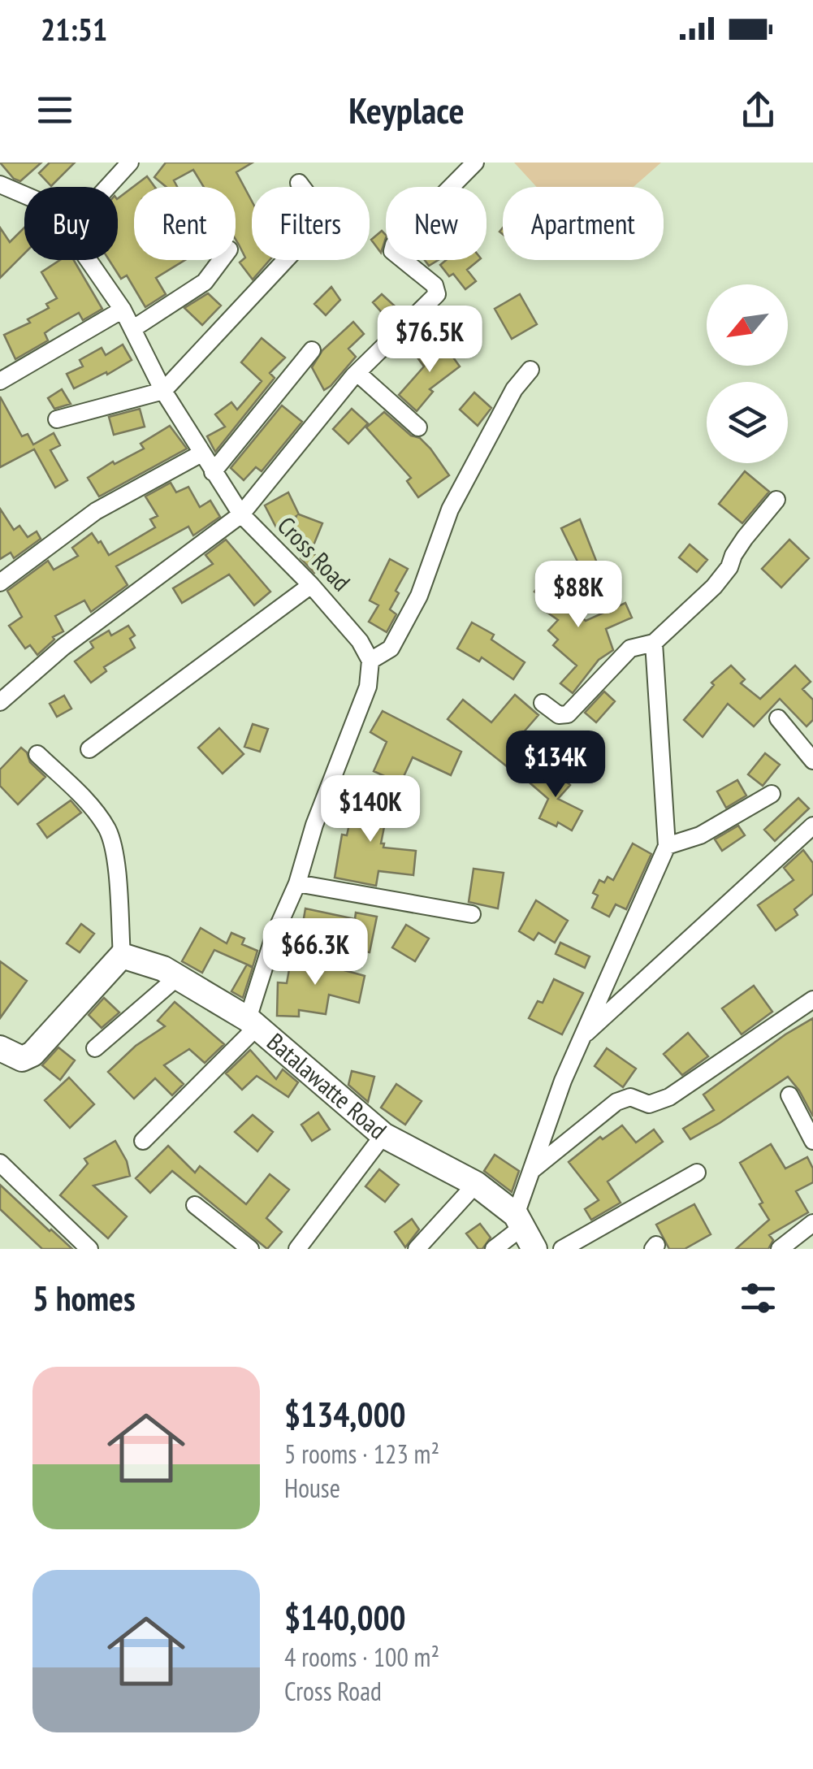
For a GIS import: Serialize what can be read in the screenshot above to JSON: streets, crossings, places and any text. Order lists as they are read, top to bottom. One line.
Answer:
{"streets":{"street":["Cross Road","Batalawatte Road"]},"north":"bottom left","page":{"status":"21:51","header":"Keyplace","chip":["Buy","Rent","Filters","New","Apartment"],"price":["$76.5K","$88K","$134K","$140K","$66.3K"],"heading":"5 homes","list":[{"name":"$134,000","note":"5 rooms · 123 m² · House"},{"name":"$140,000","note":"4 rooms · 100 m² · Cross Road"}]}}
